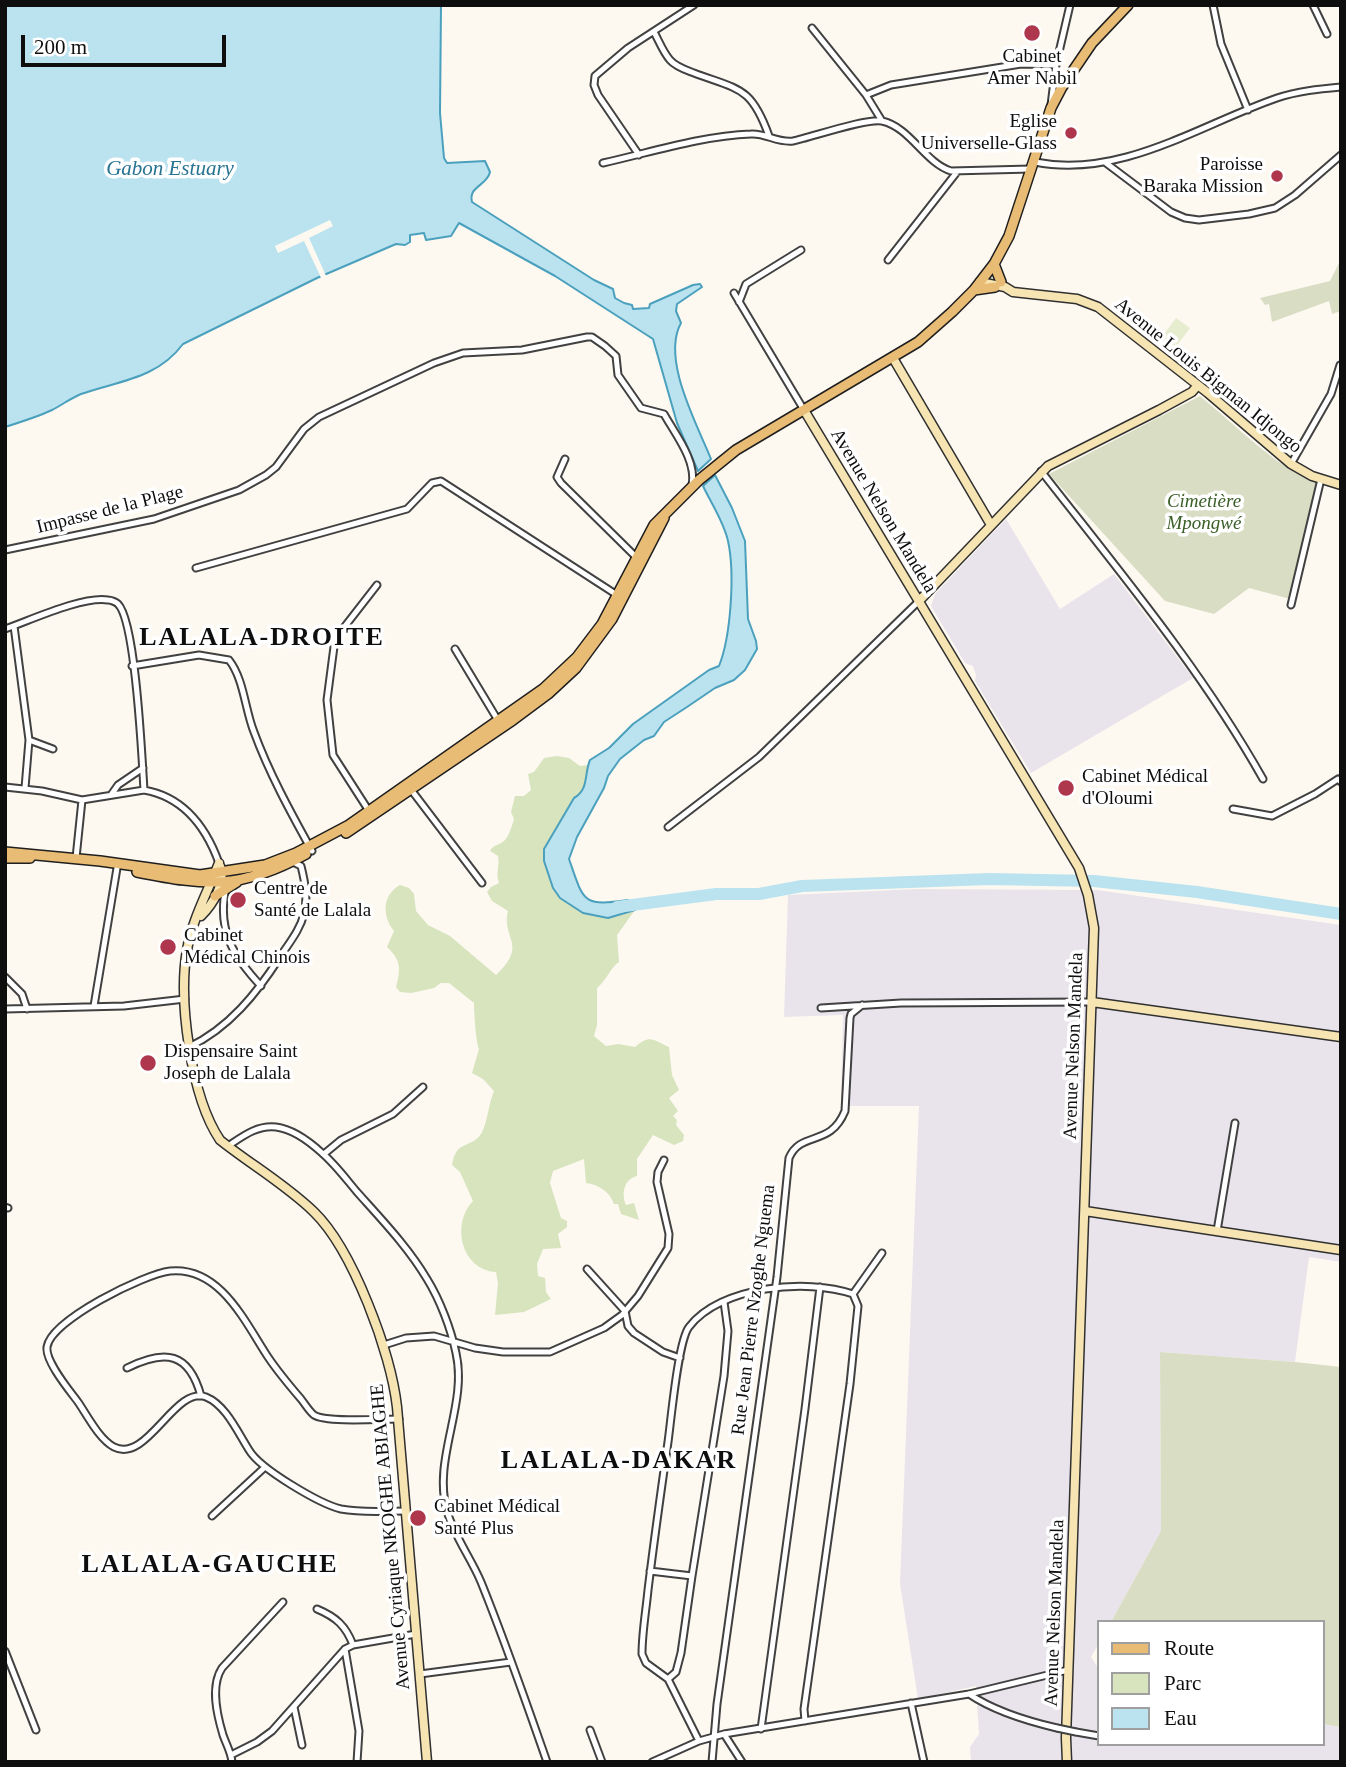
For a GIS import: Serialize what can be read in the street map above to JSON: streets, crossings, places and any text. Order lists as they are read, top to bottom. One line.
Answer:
{"streets":{"street":["Avenue Louis Bigman Idjongo","Impasse de la Plage","Avenue Nelson Mandela","Rue Jean Pierre Nzoghe Nguema","Avenue Cyriaque NKOGHE ABIAGHE"]},"districts":["LALALA-DROITE","LALALA-DAKAR","LALALA-GAUCHE"],"water":["Gabon Estuary"],"parks":["Cimetière Mpongwé"],"places":["Cabinet Amer Nabil","Eglise Universelle-Glass","Paroisse Baraka Mission","Cabinet Médical d'Oloumi","Centre de Santé de Lalala","Cabinet Médical Chinois","Dispensaire Saint Joseph de Lalala","Cabinet Médical Santé Plus"],"legend":["Route","Parc","Eau"],"scale_bar":"200 m"}
